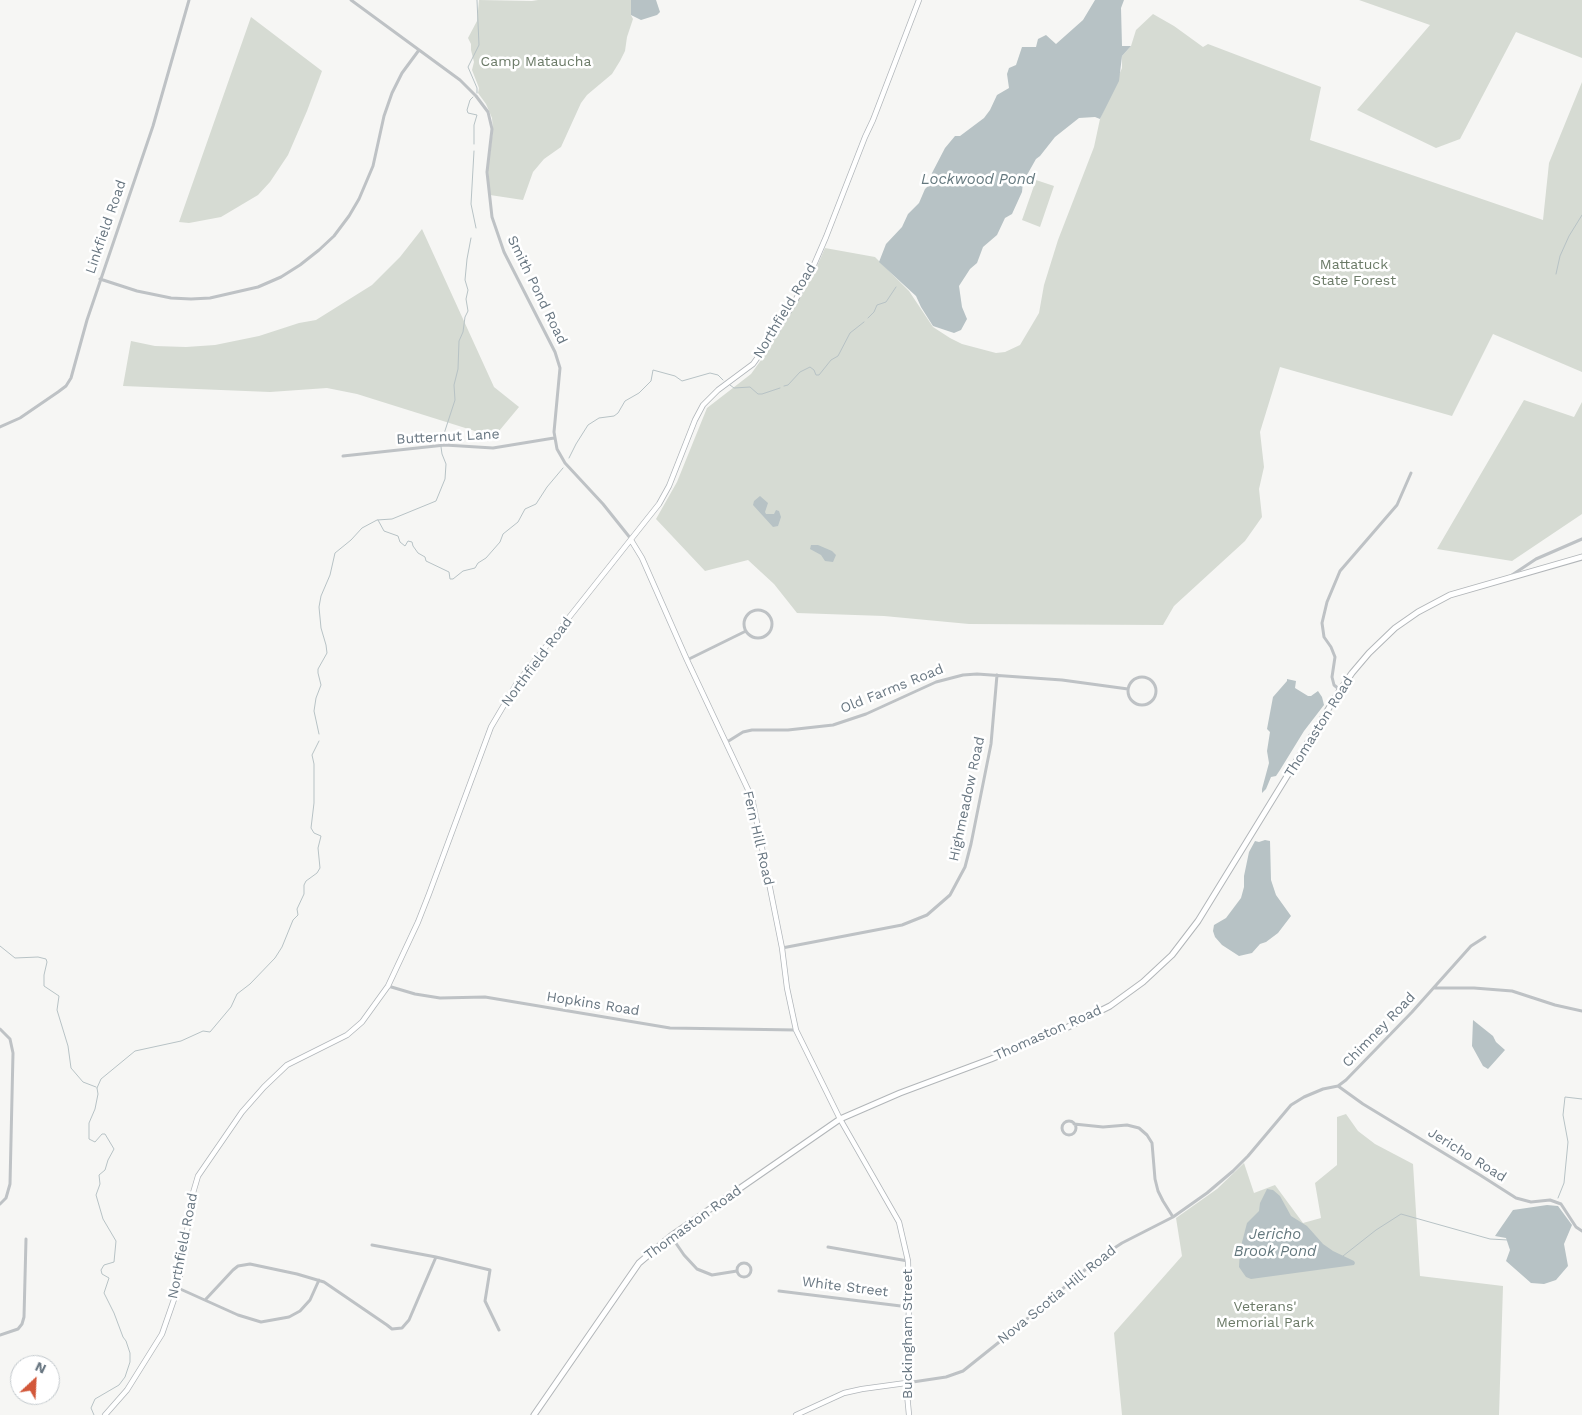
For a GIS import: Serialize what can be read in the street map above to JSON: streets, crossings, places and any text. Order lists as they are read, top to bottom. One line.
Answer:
{"streets":{"main road":["Thomaston Road"],"street":["Linkfield Road","Smith Pond Road","Northfield Road","Butternut Lane","Old Farms Road","Highmeadow Road","Fern Hill Road","Hopkins Road","Chimney Road","Jericho Road","White Street","Nova Scotia Hill Road","Buckingham Street"]},"crossings":[["Smith Pond Road","Northfield Road"],["Smith Pond Road","Butternut Lane"],["Smith Pond Road","Fern Hill Road"],["Northfield Road","Fern Hill Road"],["Northfield Road","Hopkins Road"],["Old Farms Road","Highmeadow Road"],["Old Farms Road","Fern Hill Road"],["Thomaston Road","Fern Hill Road"],["Thomaston Road","Buckingham Street"],["Highmeadow Road","Fern Hill Road"],["Fern Hill Road","Hopkins Road"],["Fern Hill Road","Buckingham Street"],["Chimney Road","Jericho Road"],["Chimney Road","Nova Scotia Hill Road"],["Jericho Road","Nova Scotia Hill Road"],["White Street","Buckingham Street"],["Nova Scotia Hill Road","Buckingham Street"]],"water":["Lockwood Pond","Jericho Brook Pond"],"parks":["Camp Mataucha","Mattatuck State Forest","Veterans' Memorial Park"],"north":"top right"}
